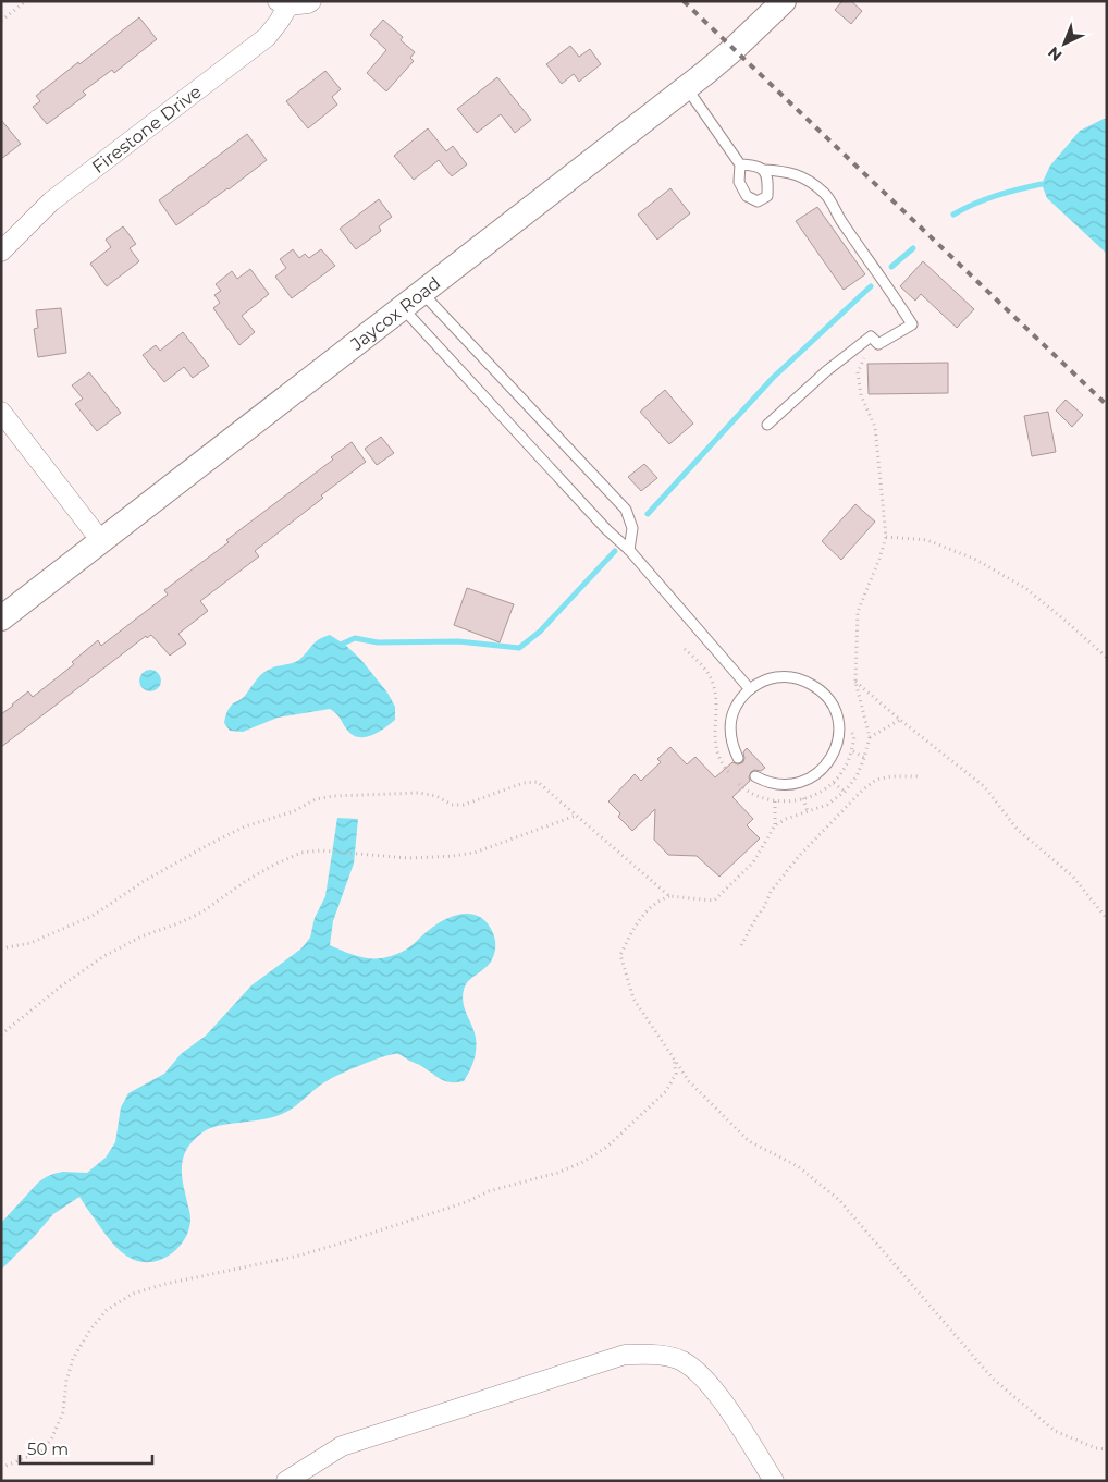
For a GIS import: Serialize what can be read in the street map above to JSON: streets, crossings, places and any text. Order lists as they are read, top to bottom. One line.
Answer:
{"streets":{"street":["Firestone Drive","Jaycox Road"]},"scale_bar":"50 m","north":"bottom left"}
